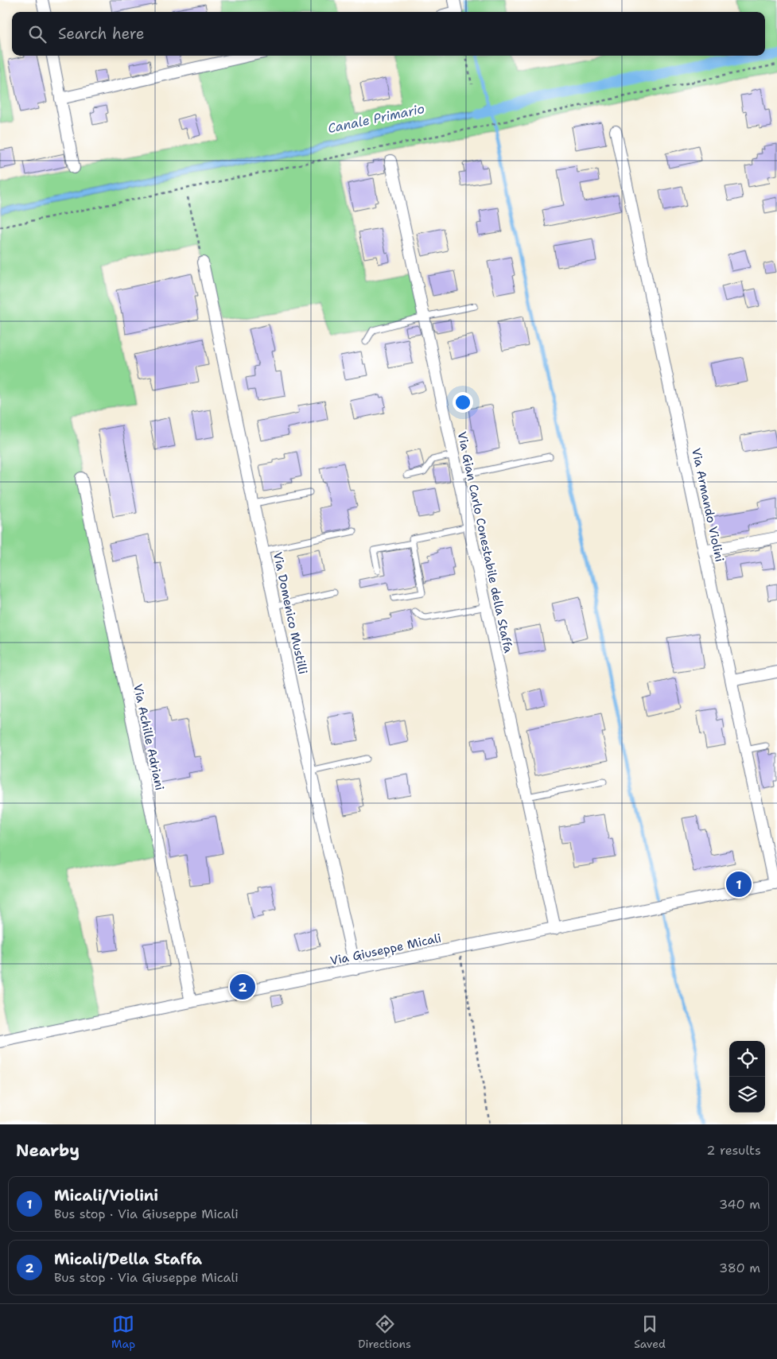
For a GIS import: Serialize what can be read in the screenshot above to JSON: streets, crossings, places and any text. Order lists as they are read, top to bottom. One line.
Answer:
{"streets":{"street":["Via Armando Violini","Via Gian Carlo Conestabile della Staffa","Via Domenico Mustilli","Via Achille Adriani","Via Giuseppe Micali"]},"crossings":[["Via Armando Violini","Via Giuseppe Micali"],["Via Gian Carlo Conestabile della Staffa","Via Giuseppe Micali"],["Via Domenico Mustilli","Via Giuseppe Micali"],["Via Achille Adriani","Via Giuseppe Micali"]],"water":["Canale Primario"],"page":{"search":"Search here","pins":["1","2"],"heading":["Nearby","2 results"],"list":[{"mark":"1","name":"Micali/Violini","note":"Bus stop · Via Giuseppe Micali","value":"340 m"},{"mark":"2","name":"Micali/Della Staffa","note":"Bus stop · Via Giuseppe Micali","value":"380 m"}],"nav":["Map","Directions","Saved"]}}
